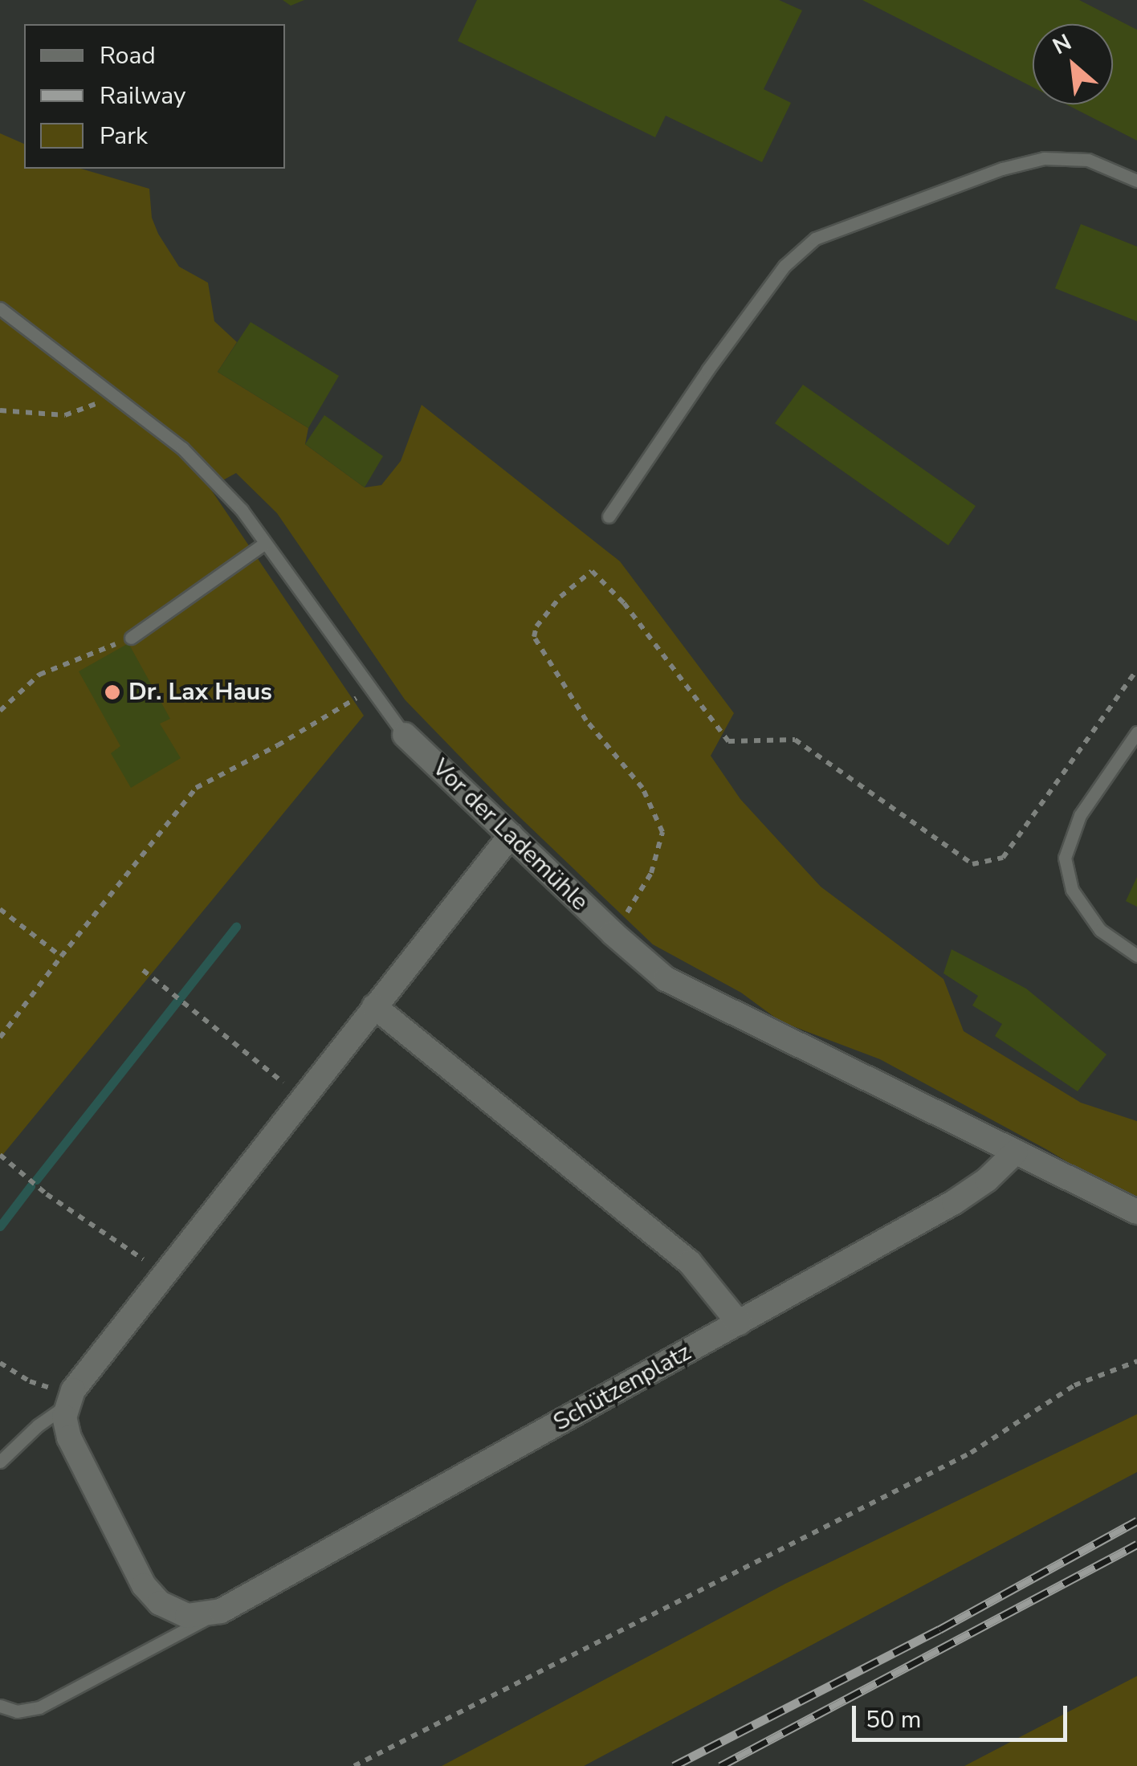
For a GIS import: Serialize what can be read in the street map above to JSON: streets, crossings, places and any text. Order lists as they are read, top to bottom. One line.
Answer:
{"streets":{"street":["Vor der Lademühle","Schützenplatz"]},"crossings":[["Vor der Lademühle","Schützenplatz"]],"places":["Dr. Lax Haus"],"legend":["Road","Railway","Park"],"scale_bar":"50 m","north":"top left"}
